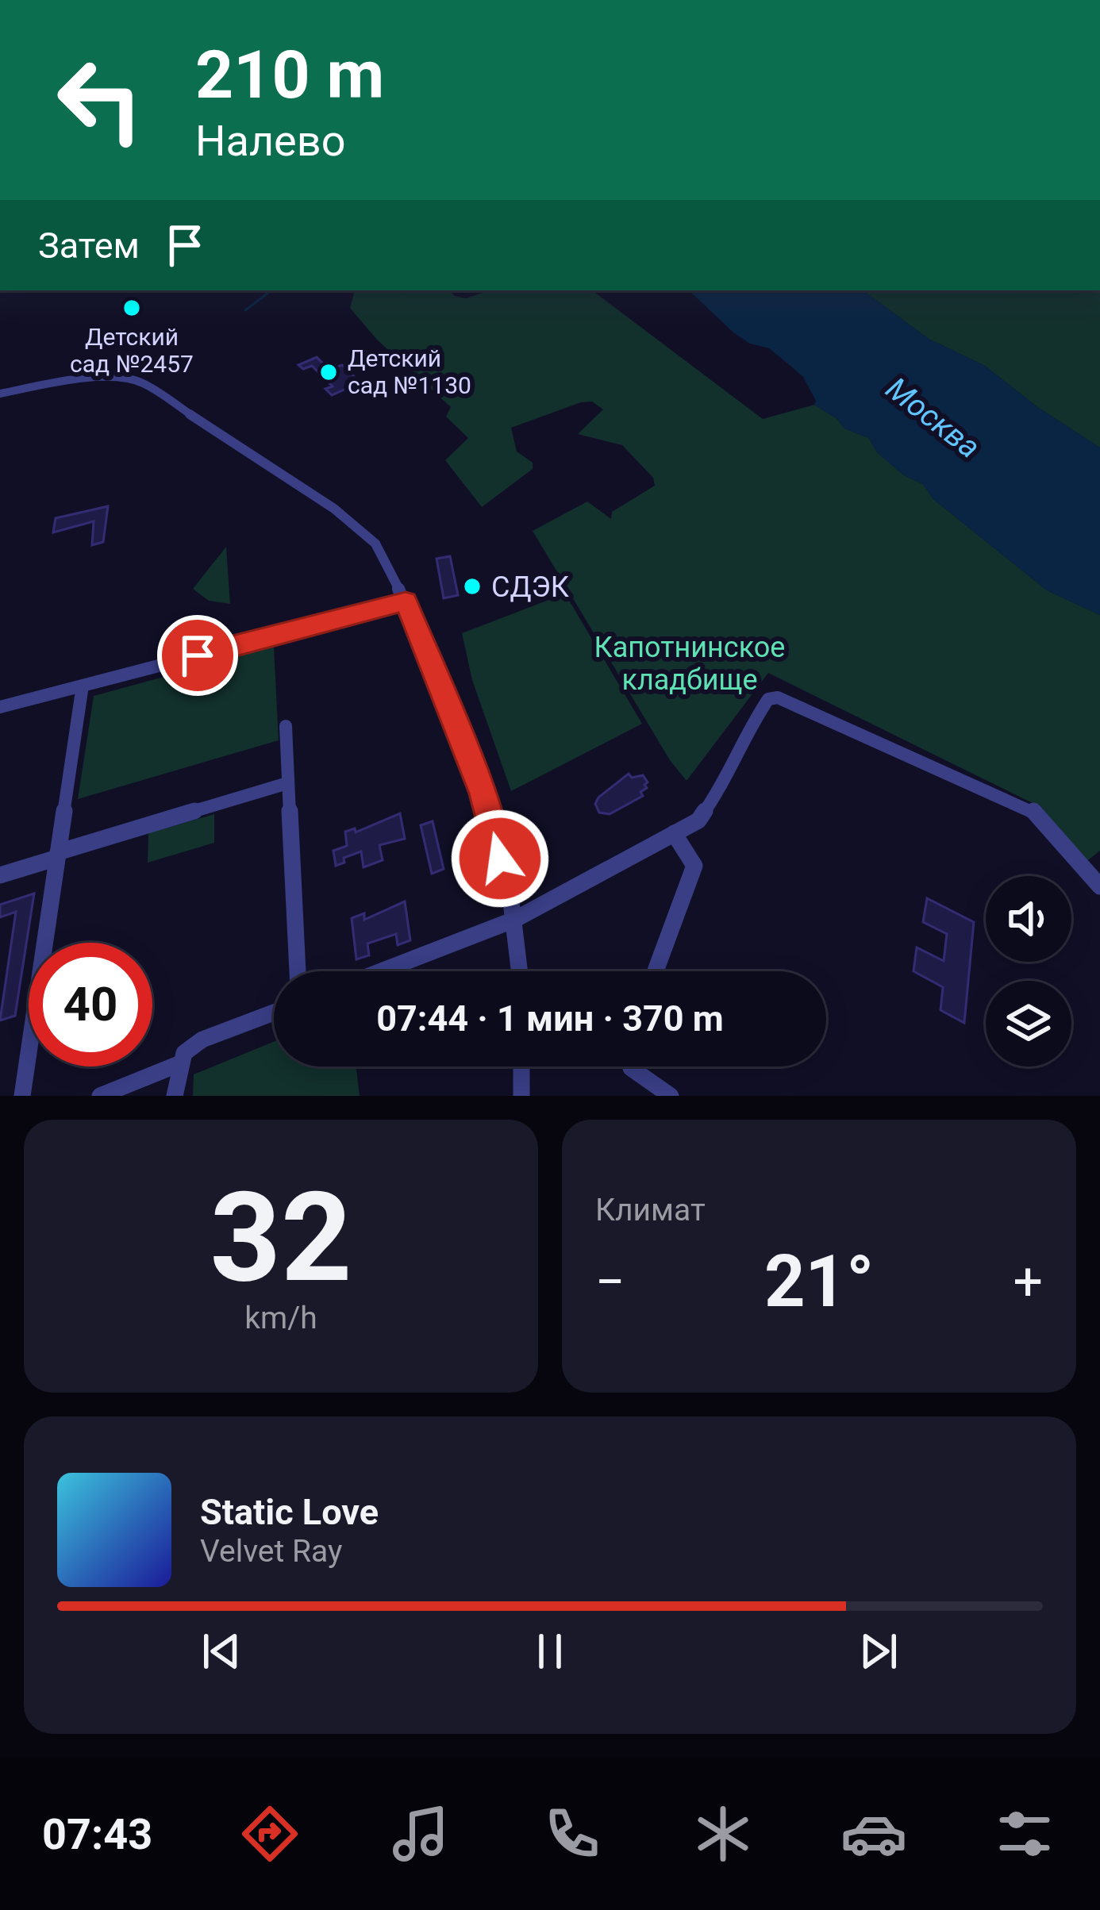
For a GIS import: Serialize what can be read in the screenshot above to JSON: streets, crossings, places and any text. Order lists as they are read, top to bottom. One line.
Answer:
{"water":["Москва"],"parks":["Капотнинское кладбище"],"places":["Детский сад №2457","Детский сад №1130","СДЭК"],"page":{"turn":["210 m","Налево"],"then":"Затем","limit":"40","trip":"07:44 · 1 мин · 370 m","tile":[["32","km/h"],"Климат"],"heat":["−","21°","+"],"song":["Static Love","Velvet Ray"],"tabs":"07:43"}}
